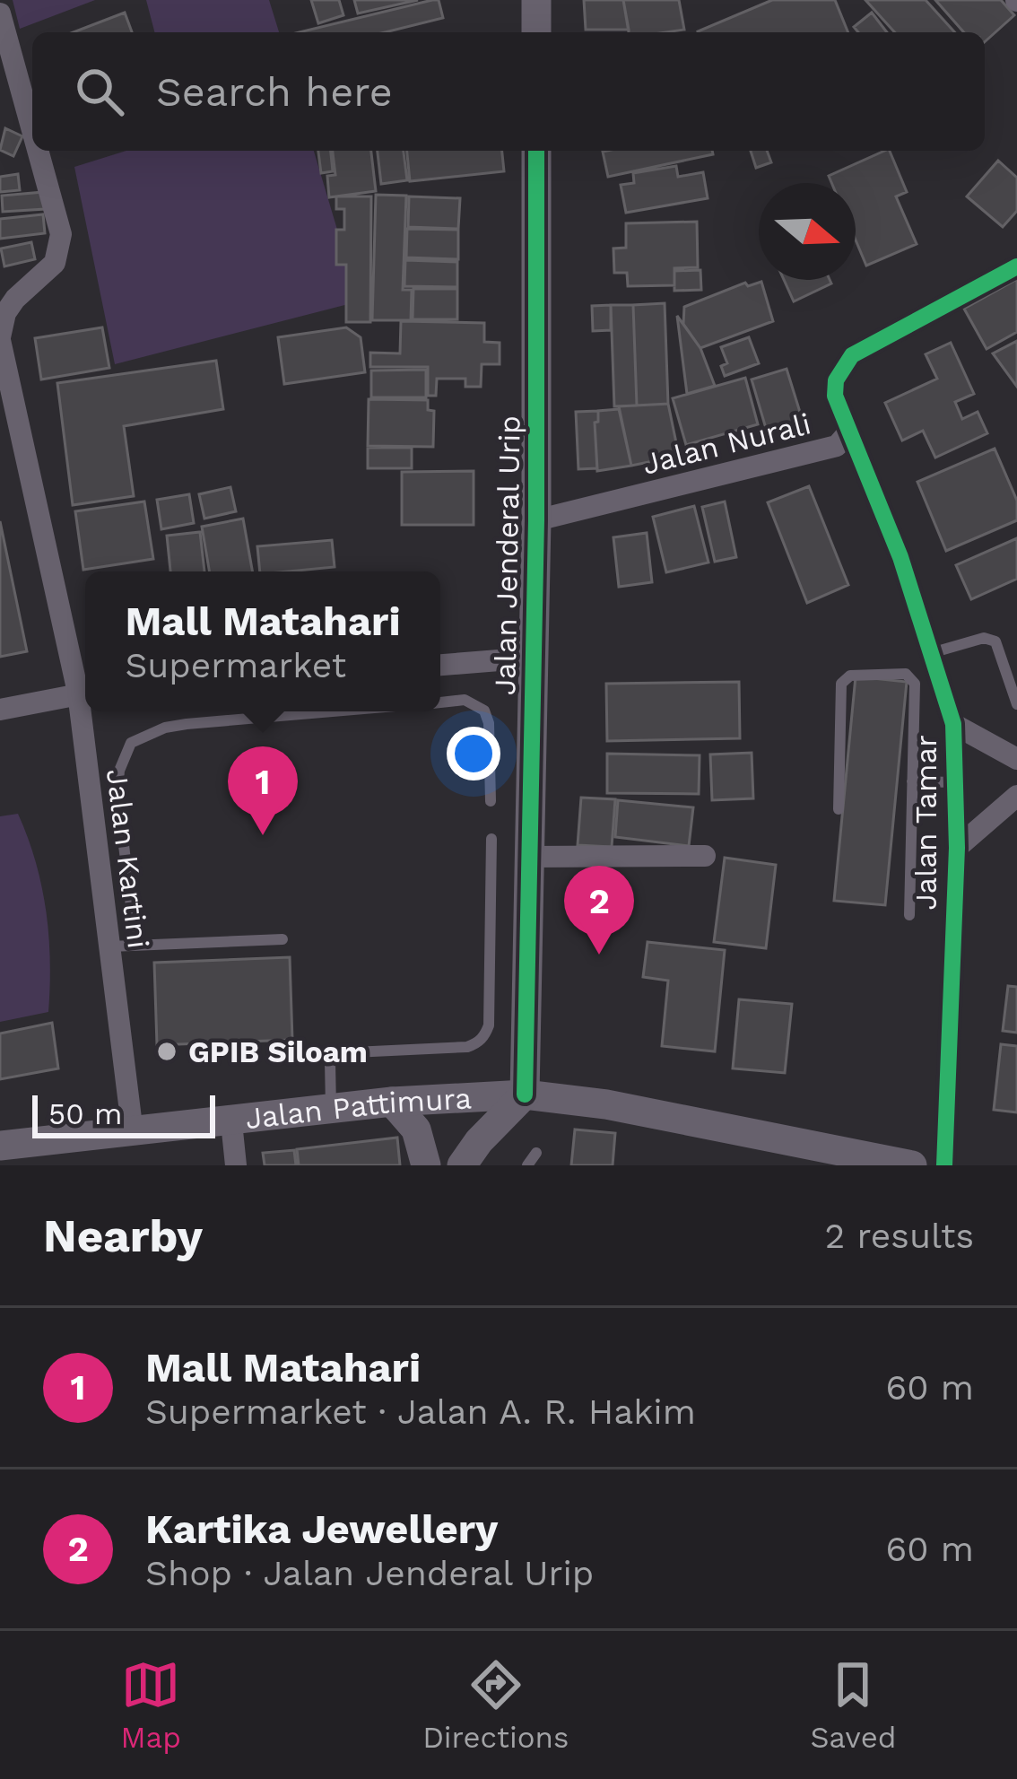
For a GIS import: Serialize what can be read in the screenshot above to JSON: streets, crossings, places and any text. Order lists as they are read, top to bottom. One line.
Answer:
{"streets":{"street":["Jalan Nurali","Jalan Jenderal Urip","Jalan Tamar","Jalan Kartini","Jalan Pattimura"]},"crossings":[["Jalan Nurali","Jalan Jenderal Urip"],["Jalan Nurali","Jalan Tamar"],["Jalan Jenderal Urip","Jalan Pattimura"],["Jalan Kartini","Jalan Pattimura"]],"places":["GPIB Siloam"],"scale_bar":"50 m","north":"right","page":{"search":"Search here","popup":["Mall Matahari","Supermarket"],"pins":["1","2"],"scale":"50 m","heading":["Nearby","2 results"],"list":[{"mark":"1","name":"Mall Matahari","note":"Supermarket · Jalan A. R. Hakim","value":"60 m"},{"mark":"2","name":"Kartika Jewellery","note":"Shop · Jalan Jenderal Urip","value":"60 m"}],"nav":["Map","Directions","Saved"]}}
